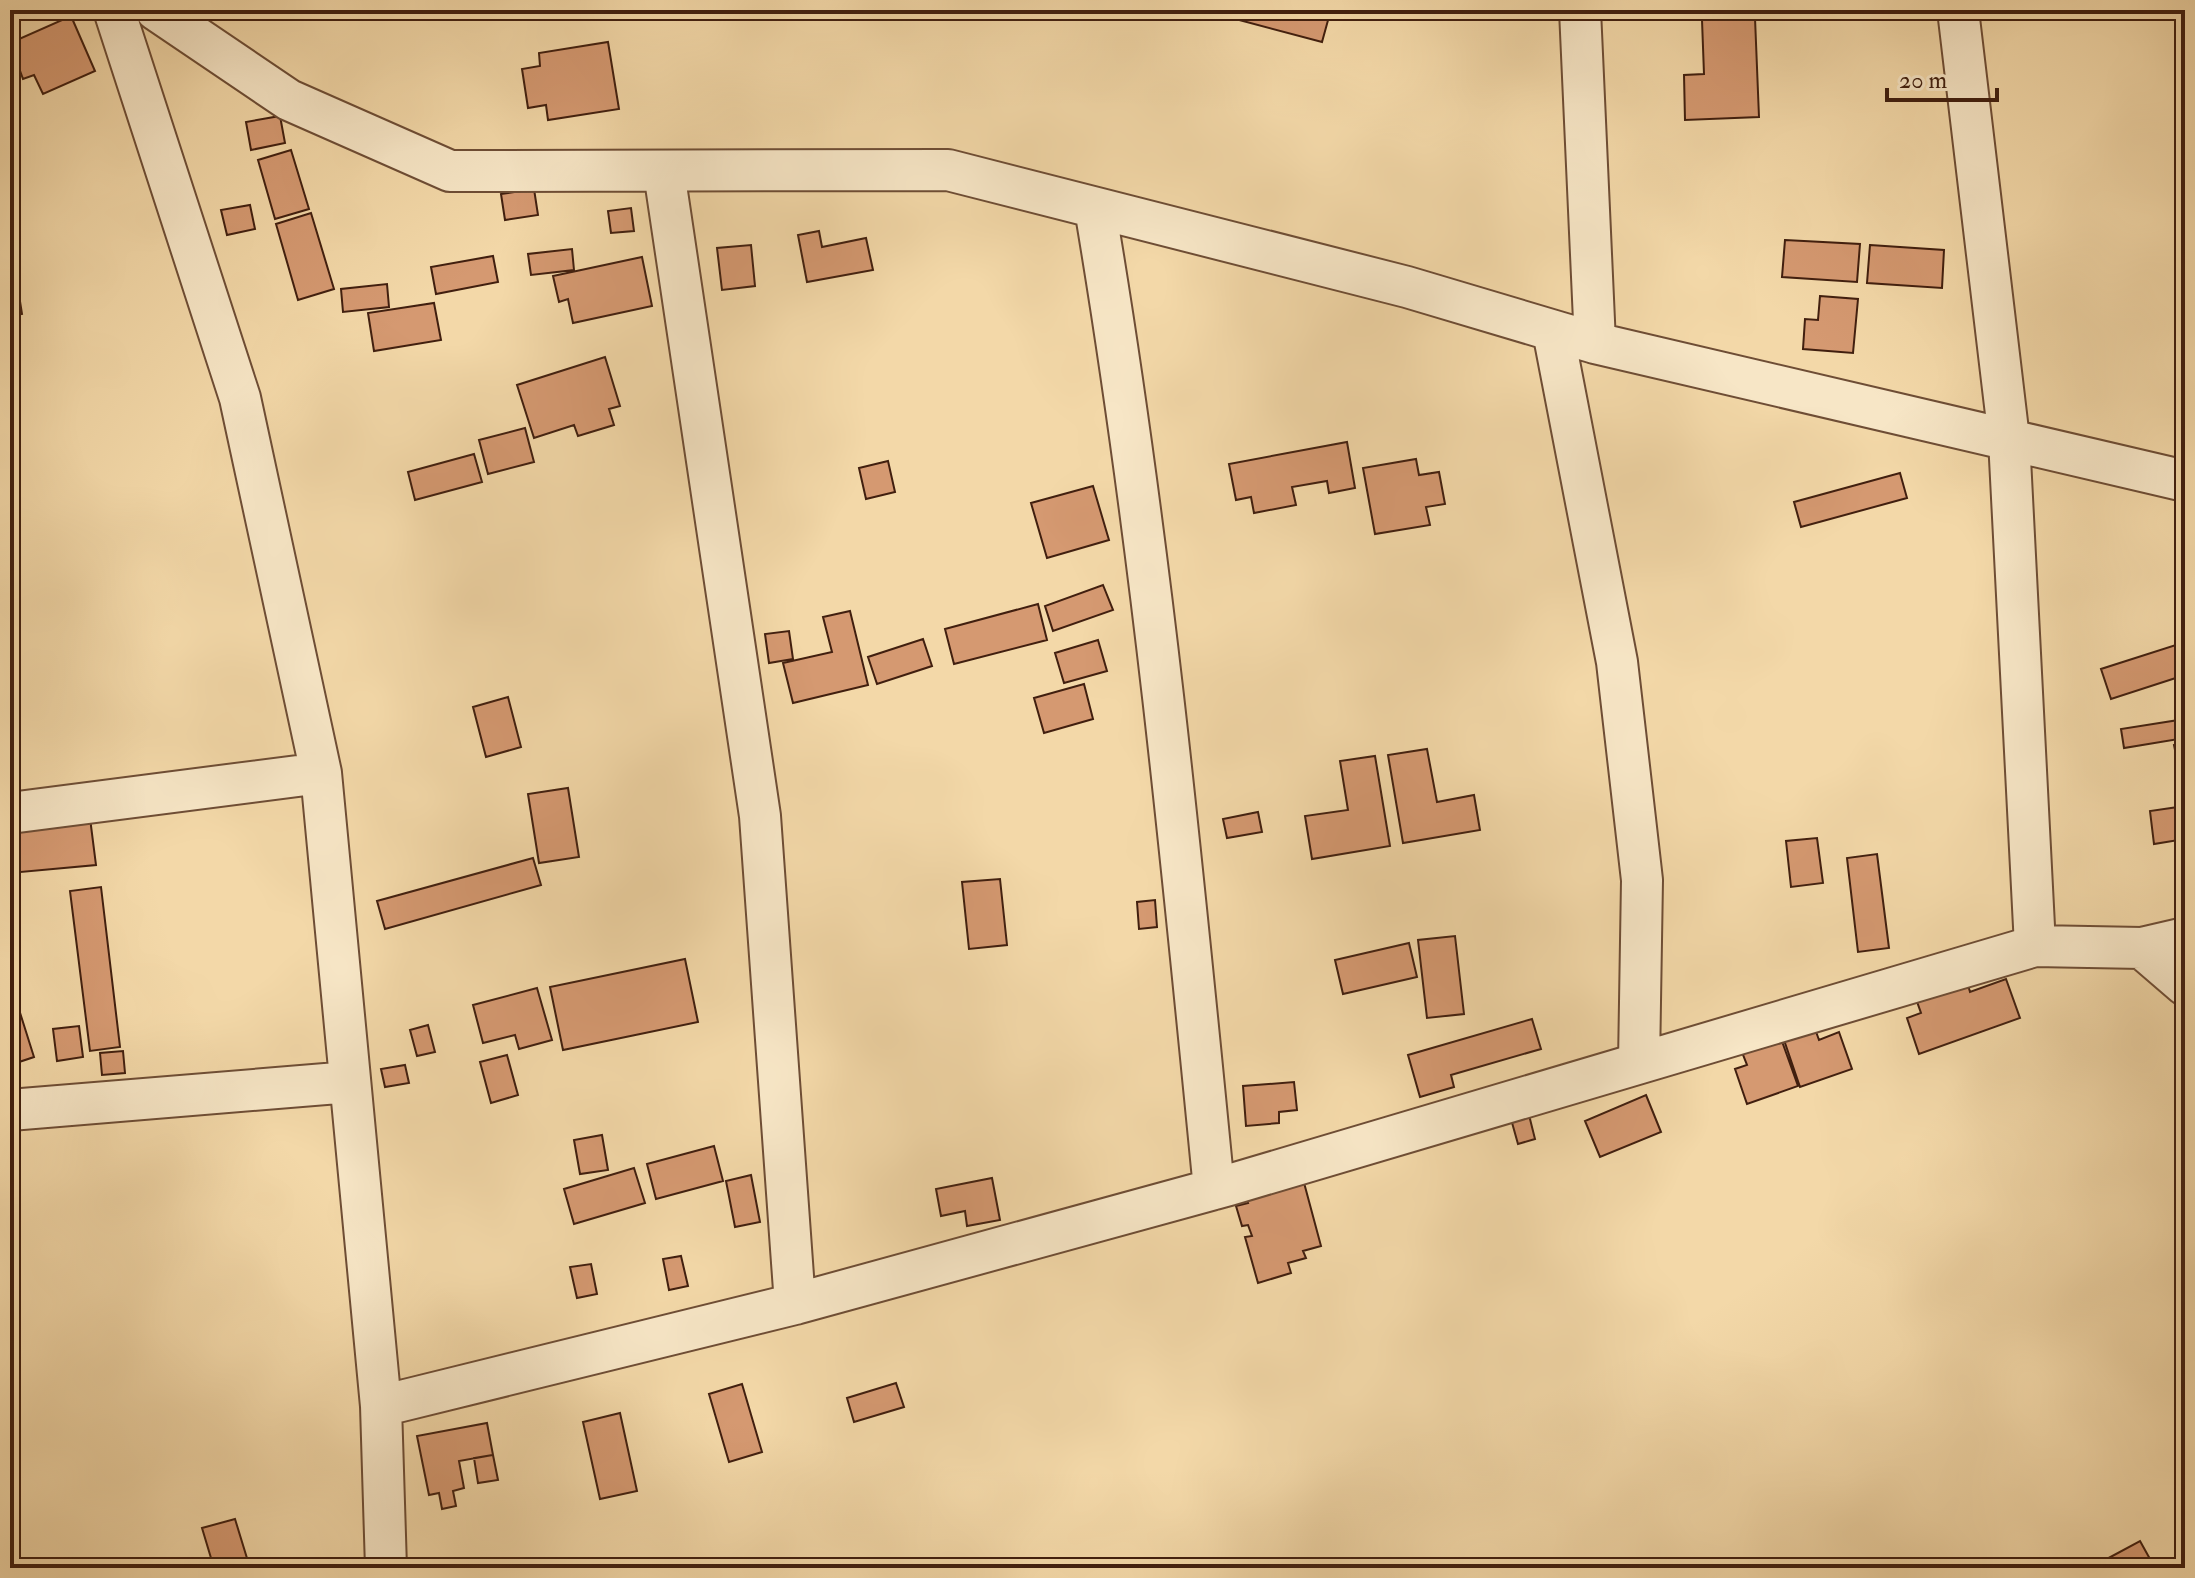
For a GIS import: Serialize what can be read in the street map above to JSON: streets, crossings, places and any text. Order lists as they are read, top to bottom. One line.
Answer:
{"scale_bar":"20 m"}
